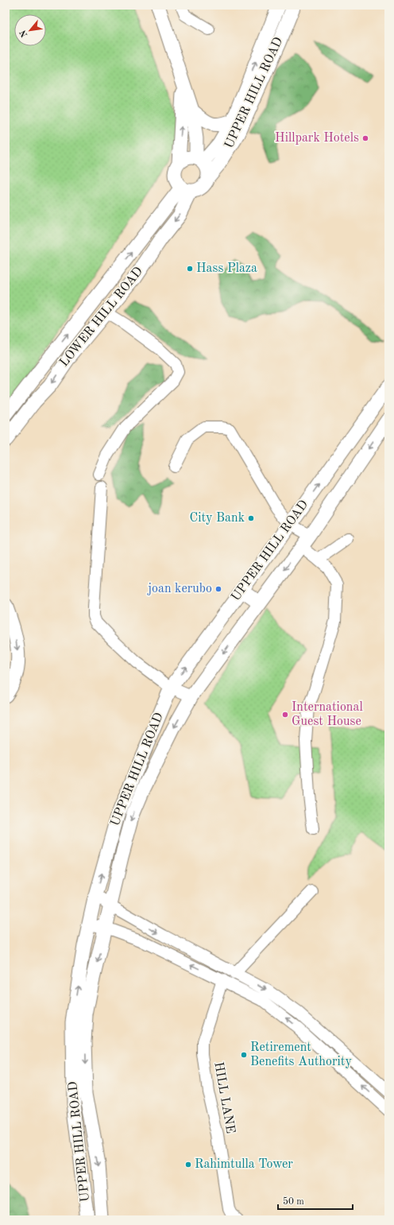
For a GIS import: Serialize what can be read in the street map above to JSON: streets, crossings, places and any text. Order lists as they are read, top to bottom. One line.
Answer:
{"streets":{"street":["UPPER HILL ROAD","LOWER HILL ROAD","HILL LANE"]},"crossings":[["UPPER HILL ROAD","LOWER HILL ROAD"]],"places":["Hillpark Hotels","Hass Plaza","City Bank","joan kerubo","International Guest House","Retirement Benefits Authority","Rahimtulla Tower"],"scale_bar":"50 m","north":"bottom left"}
